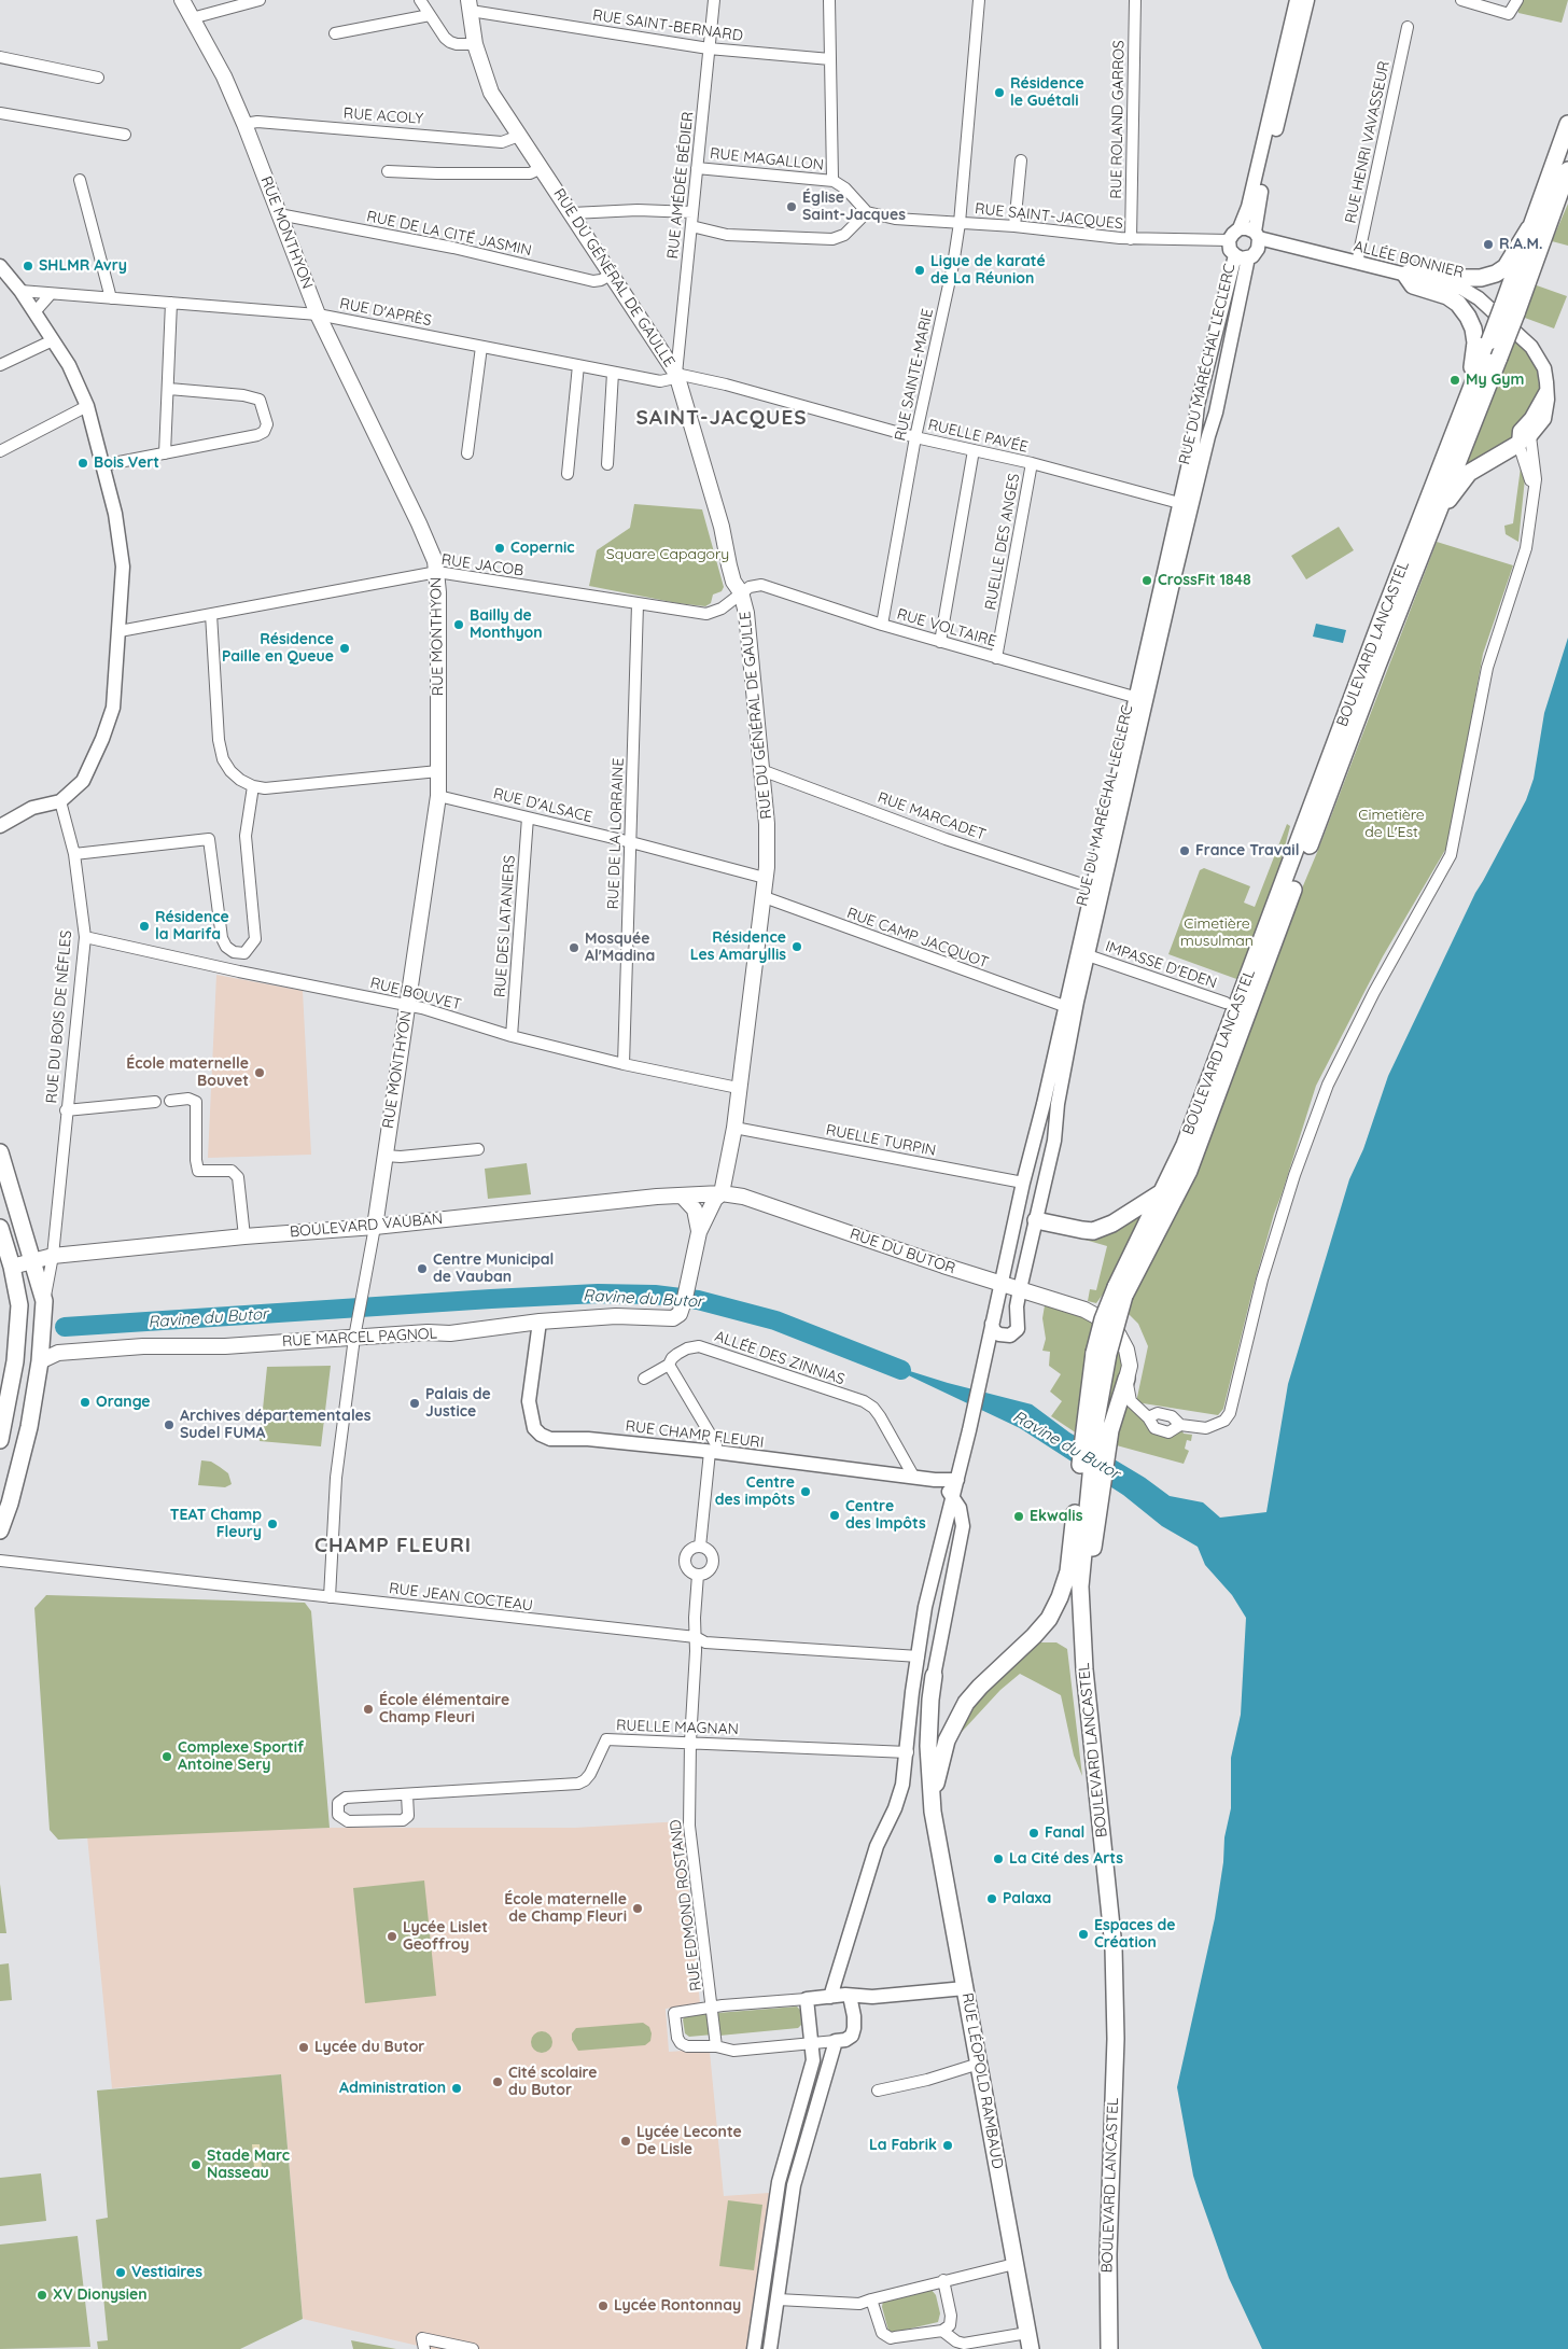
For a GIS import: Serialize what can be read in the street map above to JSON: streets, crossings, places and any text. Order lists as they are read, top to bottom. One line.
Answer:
{"streets":{"main road":["RUE MONTHYON","RUE DU GÉNÉRAL DE GAULLE","BOULEVARD LANCASTEL","BOULEVARD VAUBAN","RUE DU BUTOR","RUE MARCEL PAGNOL","RUE LÉOPOLD RAMBAUD"],"street":["RUE SAINT-BERNARD","RUE ACOLY","RUE ROLAND GARROS","RUE HENRI VAVASSEUR","RUE MAGALLON","RUE AMÉDÉE BÉDIER","RUE SAINT-JACQUES","RUE DE LA CITÉ JASMIN","ALLÉE BONNIER","RUE D'APRÈS","RUE DU MARÉCHAL LECLERC","RUE SAINTE-MARIE","RUELLE PAVÉE","RUELLE DES ANGES","RUE JACOB","RUE VOLTAIRE","RUE D'ALSACE","RUE MARCADET","RUE DE LA LORRAINE","RUE DES LATANIERS","RUE CAMP JACQUOT","IMPASSE D'EDEN","RUE BOUVET","RUE DU BOIS DE NÈFLES","RUELLE TURPIN","ALLÉE DES ZINNIAS","RUE CHAMP FLEURI","RUE JEAN COCTEAU","RUELLE MAGNAN","RUE EDMOND ROSTAND"]},"crossings":[["RUE SAINT-BERNARD","RUE AMÉDÉE BÉDIER"],["RUE SAINT-BERNARD","RUE DU GÉNÉRAL DE GAULLE"],["RUE ACOLY","RUE MONTHYON"],["RUE ACOLY","RUE DU GÉNÉRAL DE GAULLE"],["RUE ROLAND GARROS","RUE SAINT-JACQUES"],["RUE HENRI VAVASSEUR","ALLÉE BONNIER"],["RUE MAGALLON","RUE AMÉDÉE BÉDIER"],["RUE AMÉDÉE BÉDIER","RUE DU GÉNÉRAL DE GAULLE"],["RUE AMÉDÉE BÉDIER","RUE D'APRÈS"],["RUE AMÉDÉE BÉDIER","RUELLE PAVÉE"],["RUE SAINT-JACQUES","ALLÉE BONNIER"],["RUE SAINT-JACQUES","RUE DU MARÉCHAL LECLERC"],["RUE SAINT-JACQUES","RUE SAINTE-MARIE"],["RUE MONTHYON","RUE DE LA CITÉ JASMIN"],["RUE MONTHYON","RUE D'APRÈS"],["RUE MONTHYON","RUE JACOB"],["RUE MONTHYON","RUE D'ALSACE"],["RUE MONTHYON","RUE BOUVET"],["RUE MONTHYON","BOULEVARD VAUBAN"],["RUE DE LA CITÉ JASMIN","RUE DU GÉNÉRAL DE GAULLE"],["ALLÉE BONNIER","RUE DU MARÉCHAL LECLERC"],["RUE DU GÉNÉRAL DE GAULLE","RUE D'APRÈS"],["RUE DU GÉNÉRAL DE GAULLE","RUELLE PAVÉE"],["RUE DU GÉNÉRAL DE GAULLE","RUE JACOB"],["RUE DU GÉNÉRAL DE GAULLE","RUE VOLTAIRE"],["RUE DU GÉNÉRAL DE GAULLE","RUE D'ALSACE"],["RUE DU GÉNÉRAL DE GAULLE","RUE MARCADET"],["RUE DU GÉNÉRAL DE GAULLE","RUE CAMP JACQUOT"],["RUE DU GÉNÉRAL DE GAULLE","RUE BOUVET"],["RUE DU GÉNÉRAL DE GAULLE","RUELLE TURPIN"],["RUE DU GÉNÉRAL DE GAULLE","BOULEVARD VAUBAN"],["RUE DU GÉNÉRAL DE GAULLE","RUE DU BUTOR"],["RUE DU GÉNÉRAL DE GAULLE","RUE MARCEL PAGNOL"],["RUE D'APRÈS","RUELLE PAVÉE"],["RUE DU MARÉCHAL LECLERC","RUELLE PAVÉE"],["RUE DU MARÉCHAL LECLERC","RUE VOLTAIRE"],["RUE DU MARÉCHAL LECLERC","RUE MARCADET"],["RUE DU MARÉCHAL LECLERC","RUE CAMP JACQUOT"],["RUE DU MARÉCHAL LECLERC","IMPASSE D'EDEN"],["RUE DU MARÉCHAL LECLERC","RUELLE TURPIN"],["RUE DU MARÉCHAL LECLERC","RUE DU BUTOR"],["RUE DU MARÉCHAL LECLERC","RUE CHAMP FLEURI"],["RUE SAINTE-MARIE","RUELLE PAVÉE"],["RUE SAINTE-MARIE","RUE VOLTAIRE"],["RUELLE PAVÉE","RUELLE DES ANGES"],["RUELLE DES ANGES","RUE VOLTAIRE"],["RUE JACOB","RUE VOLTAIRE"],["RUE JACOB","RUE DE LA LORRAINE"],["BOULEVARD LANCASTEL","RUE LÉOPOLD RAMBAUD"],["RUE D'ALSACE","RUE DE LA LORRAINE"],["RUE D'ALSACE","RUE DES LATANIERS"],["RUE DE LA LORRAINE","RUE BOUVET"],["RUE DES LATANIERS","RUE BOUVET"],["RUE BOUVET","RUE DU BOIS DE NÈFLES"],["RUE DU BOIS DE NÈFLES","BOULEVARD VAUBAN"],["BOULEVARD VAUBAN","RUE DU BUTOR"],["RUE MARCEL PAGNOL","RUE CHAMP FLEURI"],["ALLÉE DES ZINNIAS","RUE CHAMP FLEURI"],["RUE JEAN COCTEAU","RUE EDMOND ROSTAND"],["RUELLE MAGNAN","RUE EDMOND ROSTAND"]],"districts":["SAINT-JACQUES","CHAMP FLEURI"],"water":["Ravine du Butor"],"parks":["Square Capagory","Cimetière de L'Est","Cimetière musulman"],"places":["Résidence le Guétali","Église Saint-Jacques","R.A.M.","SHLMR Avry","Ligue de karaté de La Réunion","My Gym","Bois Vert","Copernic","CrossFit 1848","Bailly de Monthyon","Résidence Paille en Queue","France Travail","Résidence la Marifa","Résidence Les Amaryllis","Mosquée Al'Madina","École maternelle Bouvet","Centre Municipal de Vauban","Orange","Palais de Justice","Archives départementales Sudel FUMA","Centre des impôts","Centre des Impôts","Ekwalis","TEAT Champ Fleury","École élémentaire Champ Fleuri","Complexe Sportif Antoine Sery","Fanal","La Cité des Arts","Palaxa","École maternelle de Champ Fleuri","Espaces de Création","Lycée Lislet Geoffroy","Lycée du Butor","Cité scolaire du Butor","Administration","Lycée Leconte De Lisle","La Fabrik","Stade Marc Nasseau","Vestiaires","XV Dionysien","Lycée Rontonnay"]}
